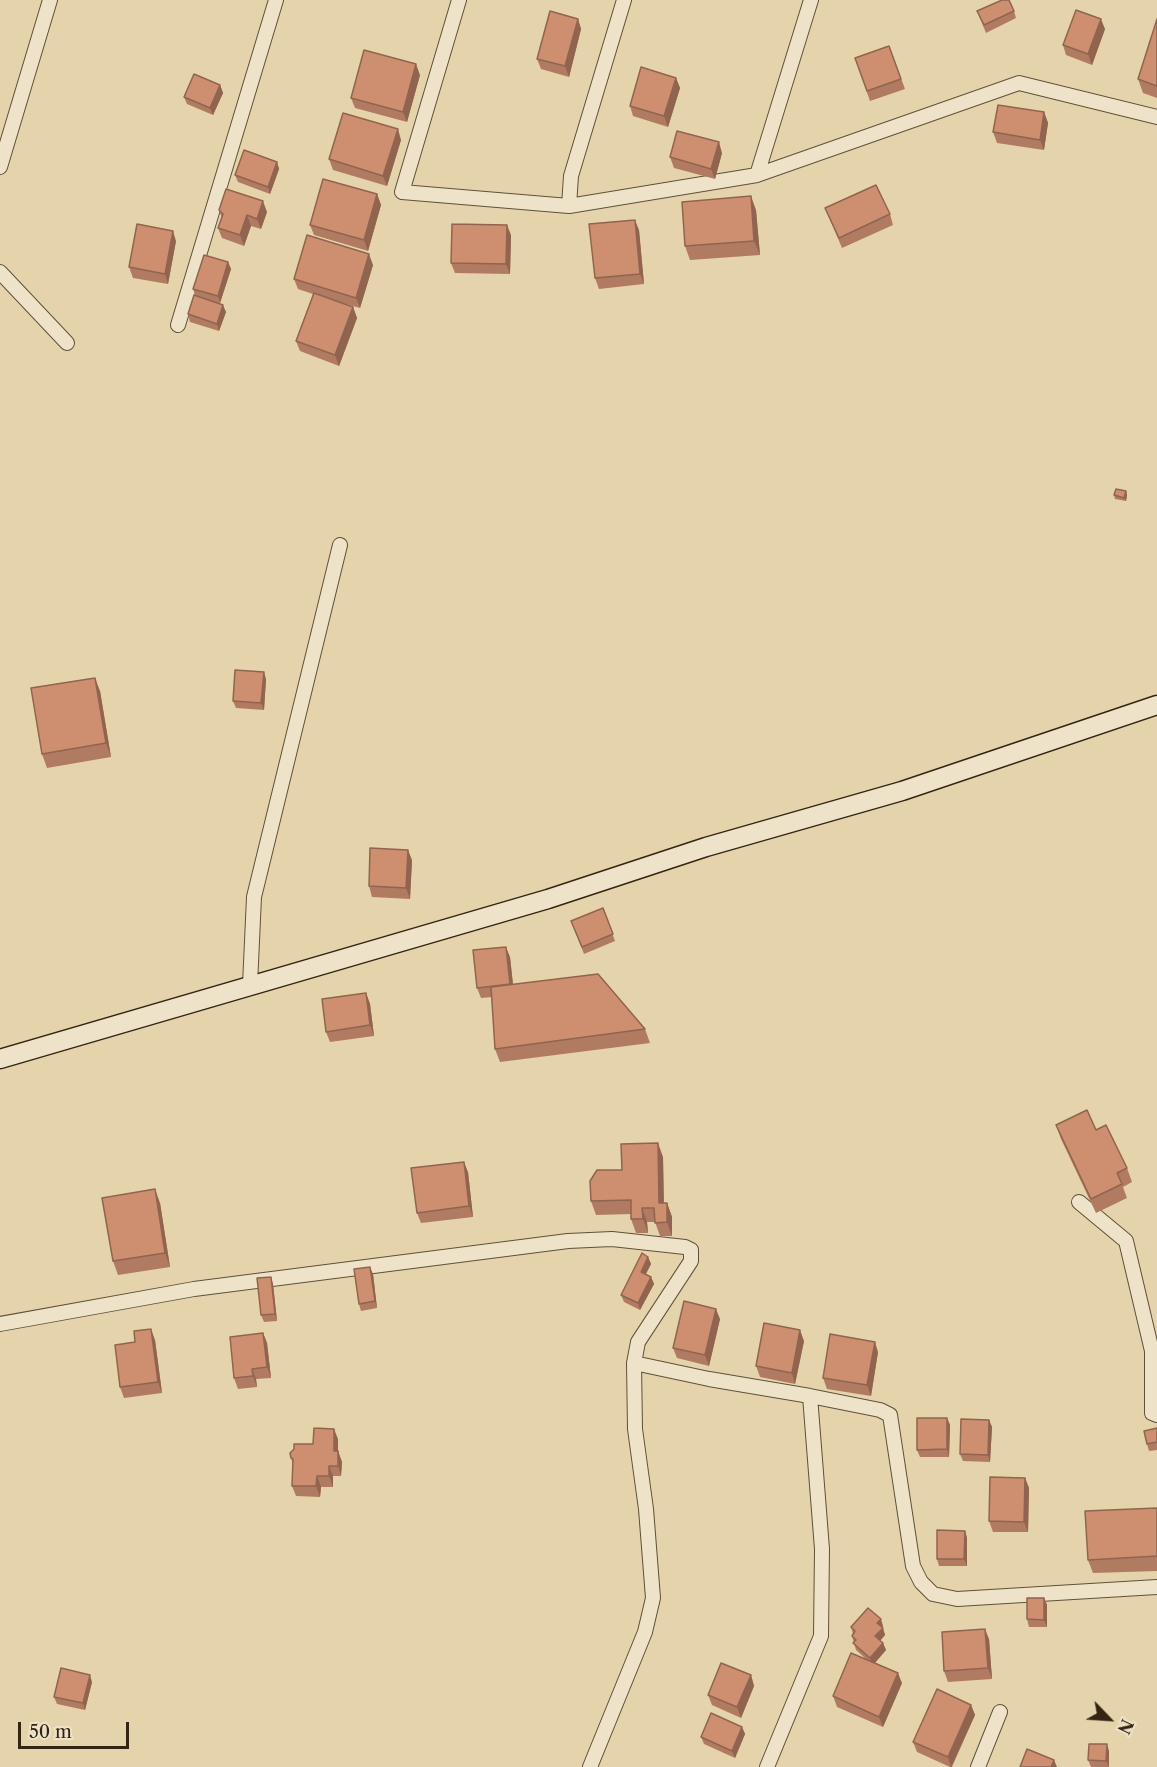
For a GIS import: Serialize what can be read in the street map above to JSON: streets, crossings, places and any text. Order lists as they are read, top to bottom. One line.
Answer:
{"scale_bar":"50 m","north":"bottom right"}
